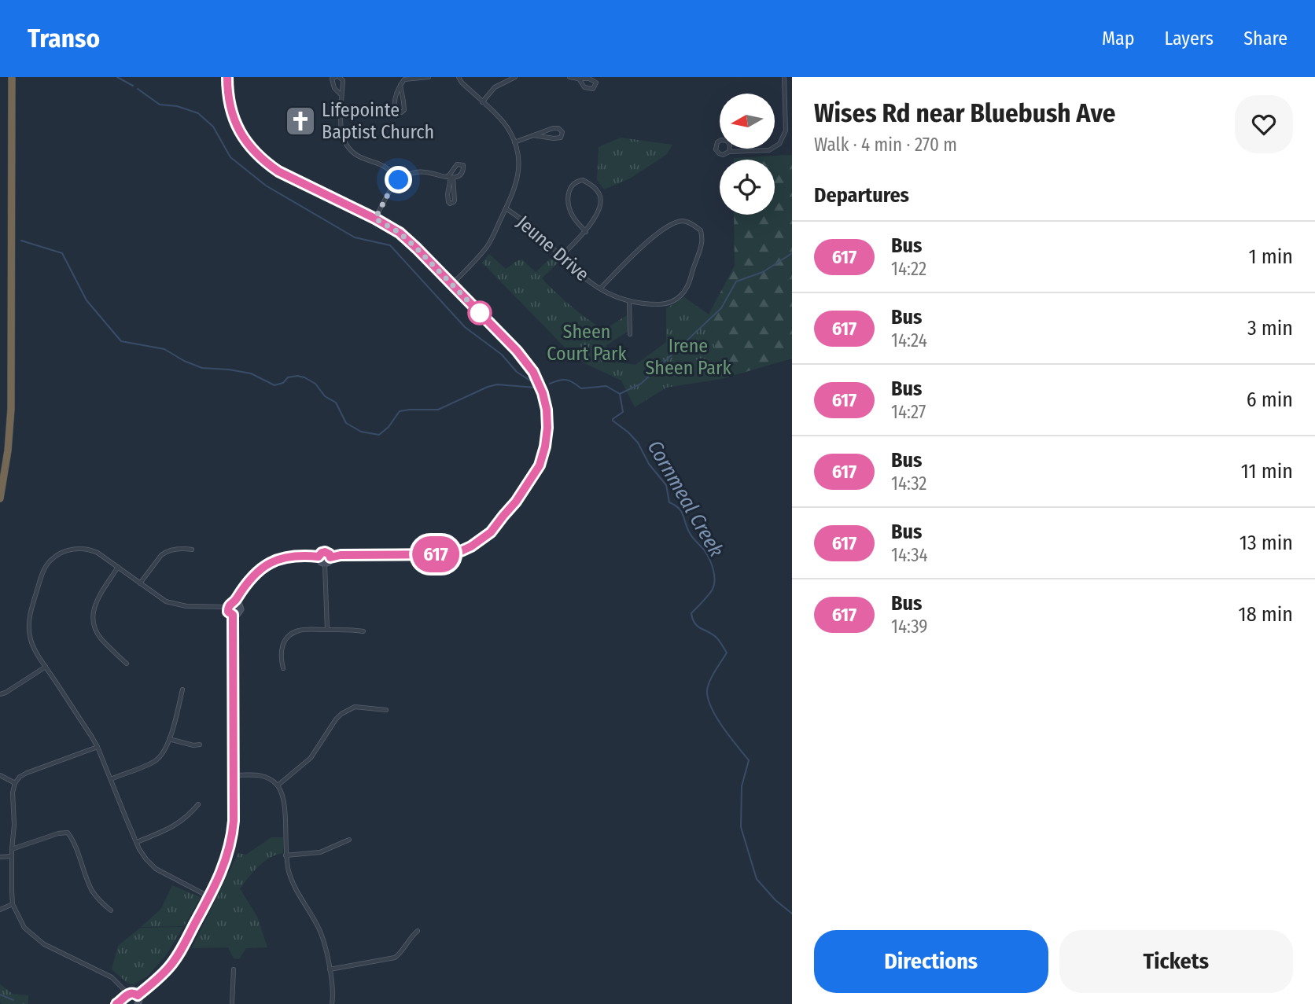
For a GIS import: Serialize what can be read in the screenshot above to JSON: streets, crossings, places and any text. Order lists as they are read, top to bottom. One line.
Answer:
{"streets":{"street":["Jeune Drive"]},"water":["Cornmeal Creek"],"parks":["Sheen Court Park","Irene Sheen Park"],"places":{"church":["Lifepointe Baptist Church"]},"lines":["bus line 617"],"north":"left","page":{"header":"Transo","nav":["Map","Layers","Share"],"on_map":"617","heading":[["Wises Rd near Bluebush Ave","Walk · 4 min · 270 m"],"Departures"],"list":[{"mark":"617","name":"Bus","note":"14:22","value":"1 min"},{"mark":"617","name":"Bus","note":"14:24","value":"3 min"},{"mark":"617","name":"Bus","note":"14:27","value":"6 min"},{"mark":"617","name":"Bus","note":"14:32","value":"11 min"},{"mark":"617","name":"Bus","note":"14:34","value":"13 min"},{"mark":"617","name":"Bus","note":"14:39","value":"18 min"}],"buttons":["Directions","Tickets"]}}
